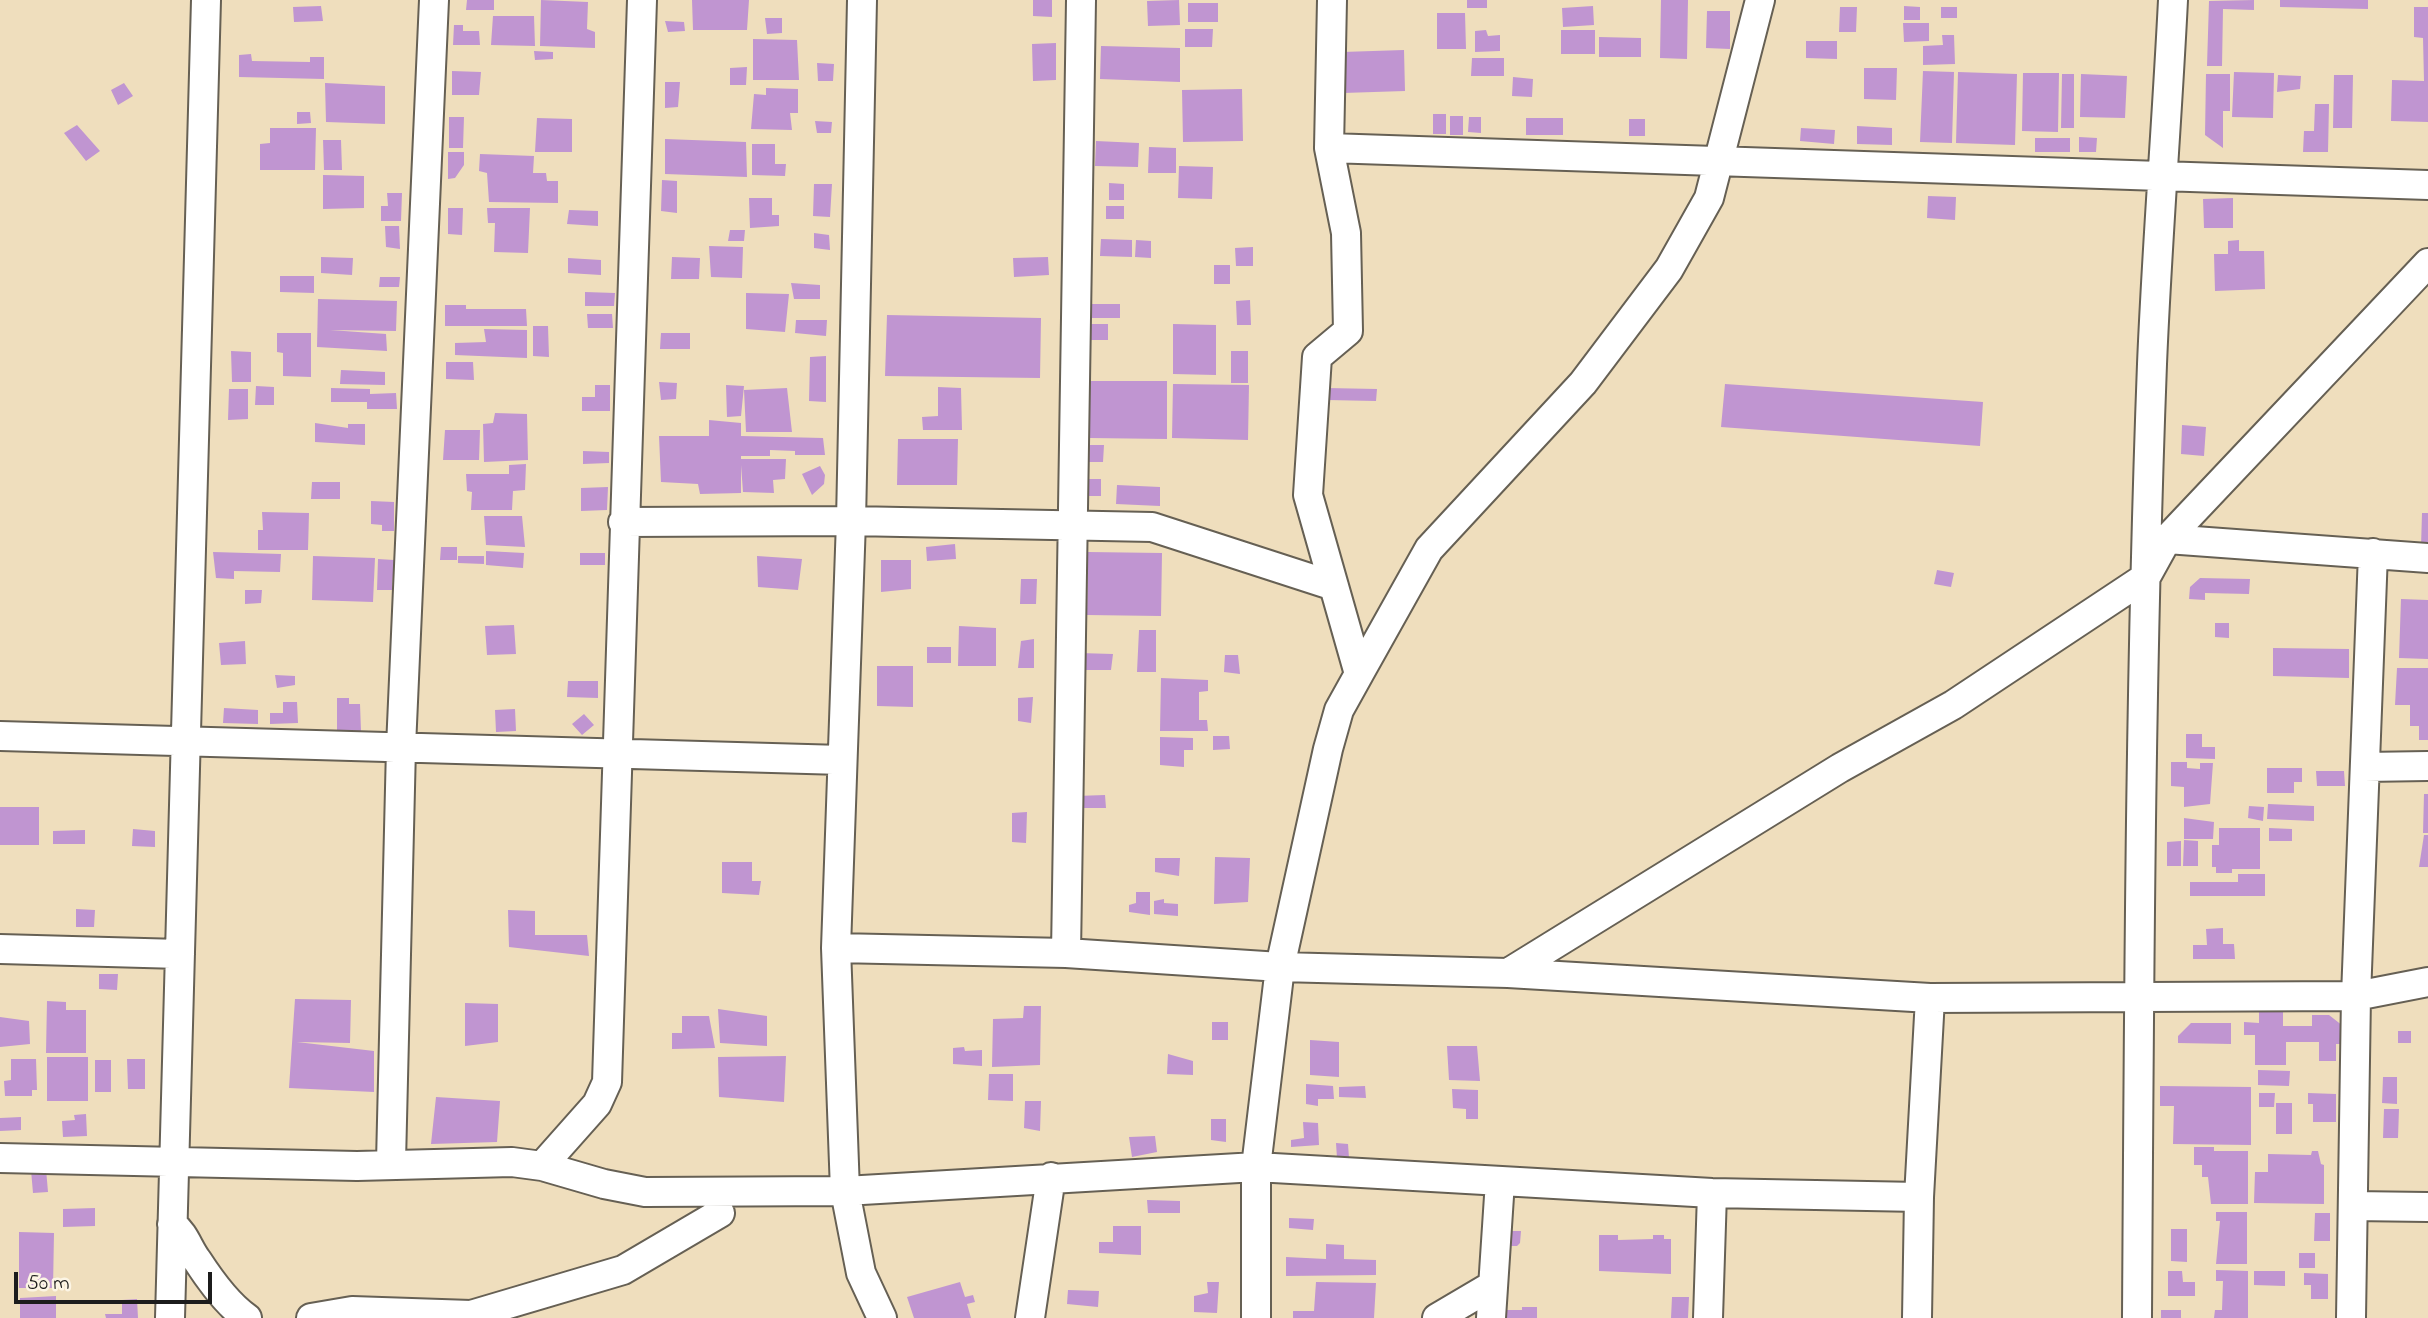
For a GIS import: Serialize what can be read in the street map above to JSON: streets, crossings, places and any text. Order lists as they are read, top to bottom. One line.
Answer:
{"scale_bar":"50 m"}
